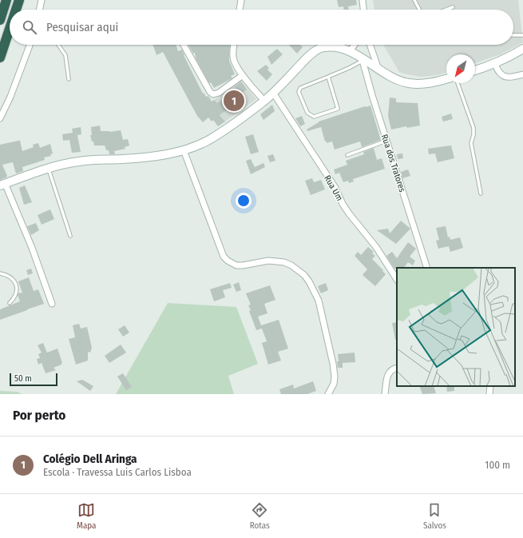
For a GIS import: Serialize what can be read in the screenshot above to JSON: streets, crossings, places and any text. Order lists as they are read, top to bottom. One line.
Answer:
{"streets":{"street":["Rua dos Tratores","Rua Um"]},"scale_bar":"50 m","north":"bottom left","page":{"search":"Pesquisar aqui","pins":"1","scale":"50 m","heading":"Por perto","list":[{"mark":"1","name":"Colégio Dell Aringa","note":"Escola · Travessa Luis Carlos Lisboa","value":"100 m"}],"nav":["Mapa","Rotas","Salvos"]}}
